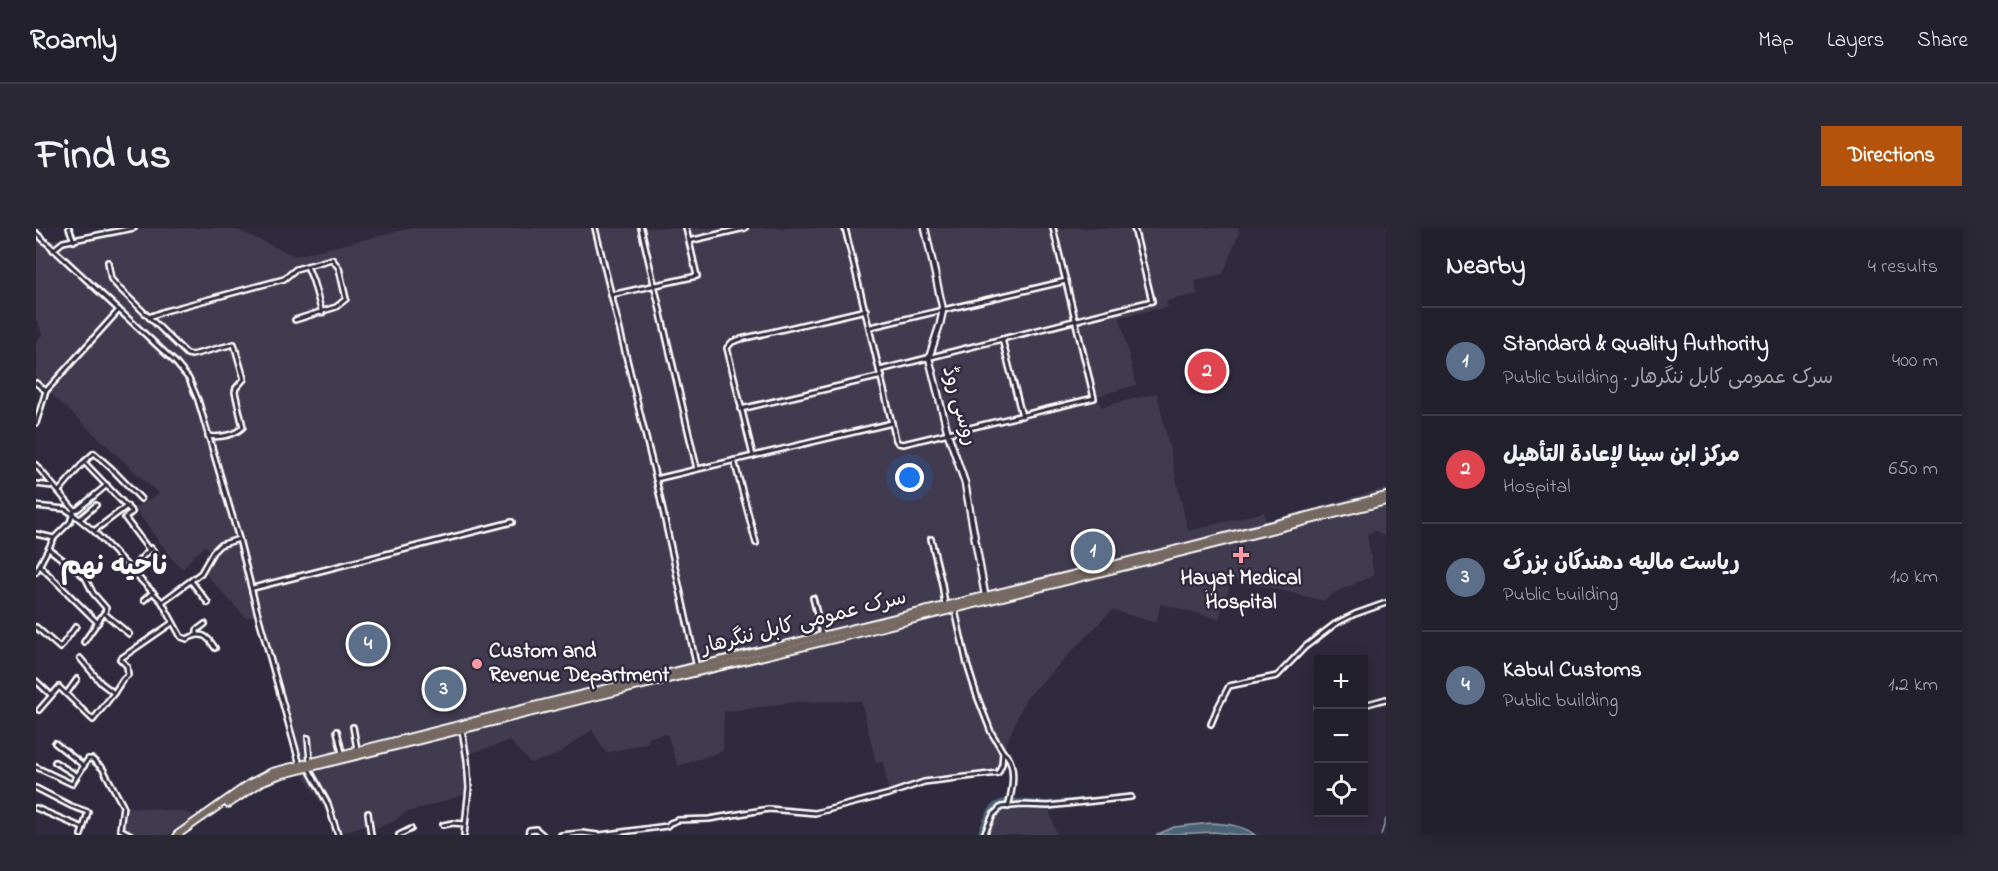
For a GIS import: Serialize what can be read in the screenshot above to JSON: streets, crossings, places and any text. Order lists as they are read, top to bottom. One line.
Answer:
{"streets":{"highway":["سرک عمومی کابل ننگرهار"],"main road":["روسی روڈ"]},"crossings":[["روسی روڈ","سرک عمومی کابل ننگرهار"]],"districts":["ناحیه نهم"],"places":{"health":["Hayat Medical Hospital"],"other":["Custom and Revenue Department"]},"page":{"header":"Roamly","nav":["Map","Layers","Share"],"title":"Find us","buttons":"Directions","heading":["Nearby","4 results"],"list":[{"mark":"1","name":"Standard & Quality Authority","note":"Public building · سرک عمومی کابل ننگرهار","value":"400 m"},{"mark":"2","name":"مركز ابن سينا لإعادة التأهيل","note":"Hospital","value":"650 m"},{"mark":"3","name":"ریاست مالیه دهندگان بزرگ","note":"Public building","value":"1.0 km"},{"mark":"4","name":"Kabul Customs","note":"Public building","value":"1.2 km"}],"pins":["2","1","4","3"],"map_buttons":["+","−"]}}
